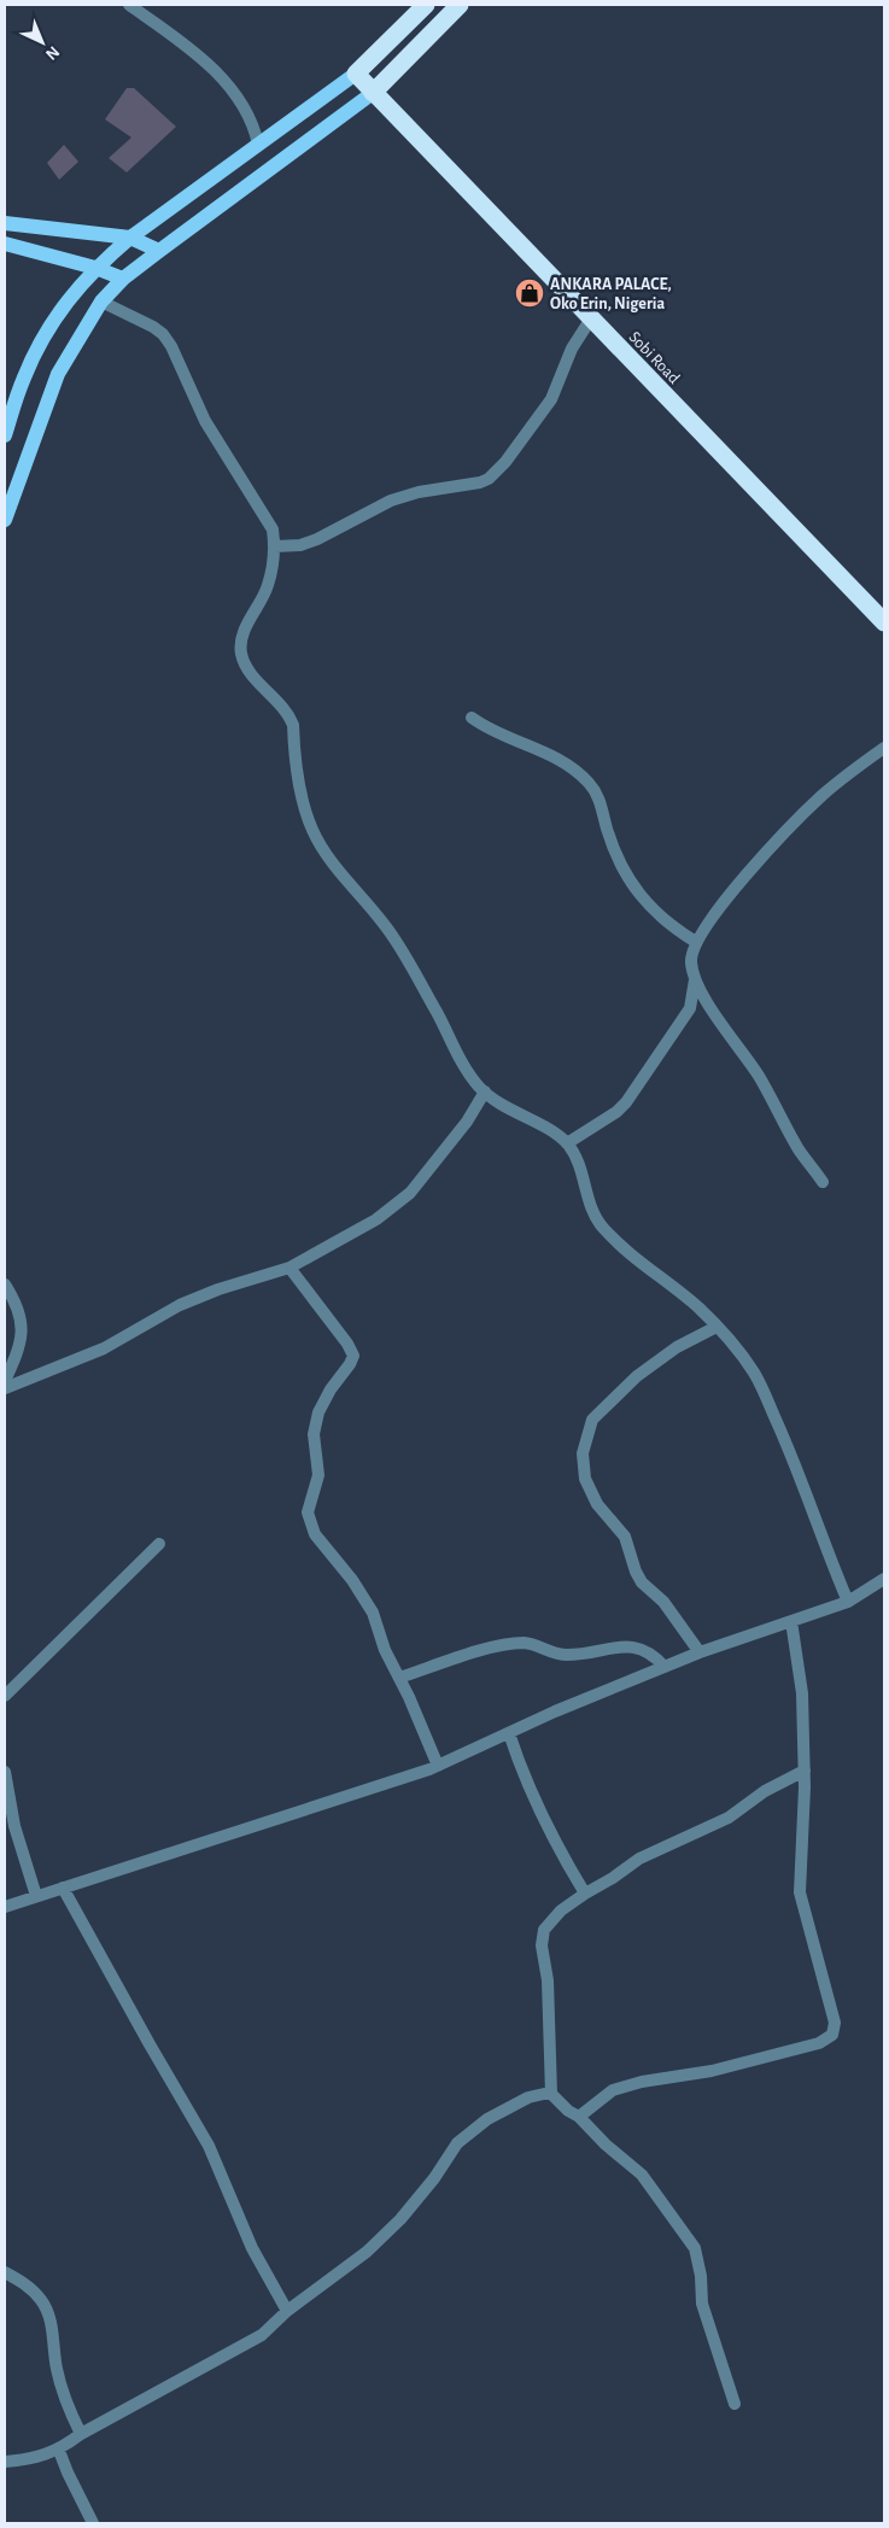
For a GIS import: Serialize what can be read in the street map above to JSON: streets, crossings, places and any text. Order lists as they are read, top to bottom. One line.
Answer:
{"streets":{"highway":["Sobi Road"]},"places":{"shop":["ANKARA PALACE, Oko Erin, Nigeria"]},"north":"bottom right"}
